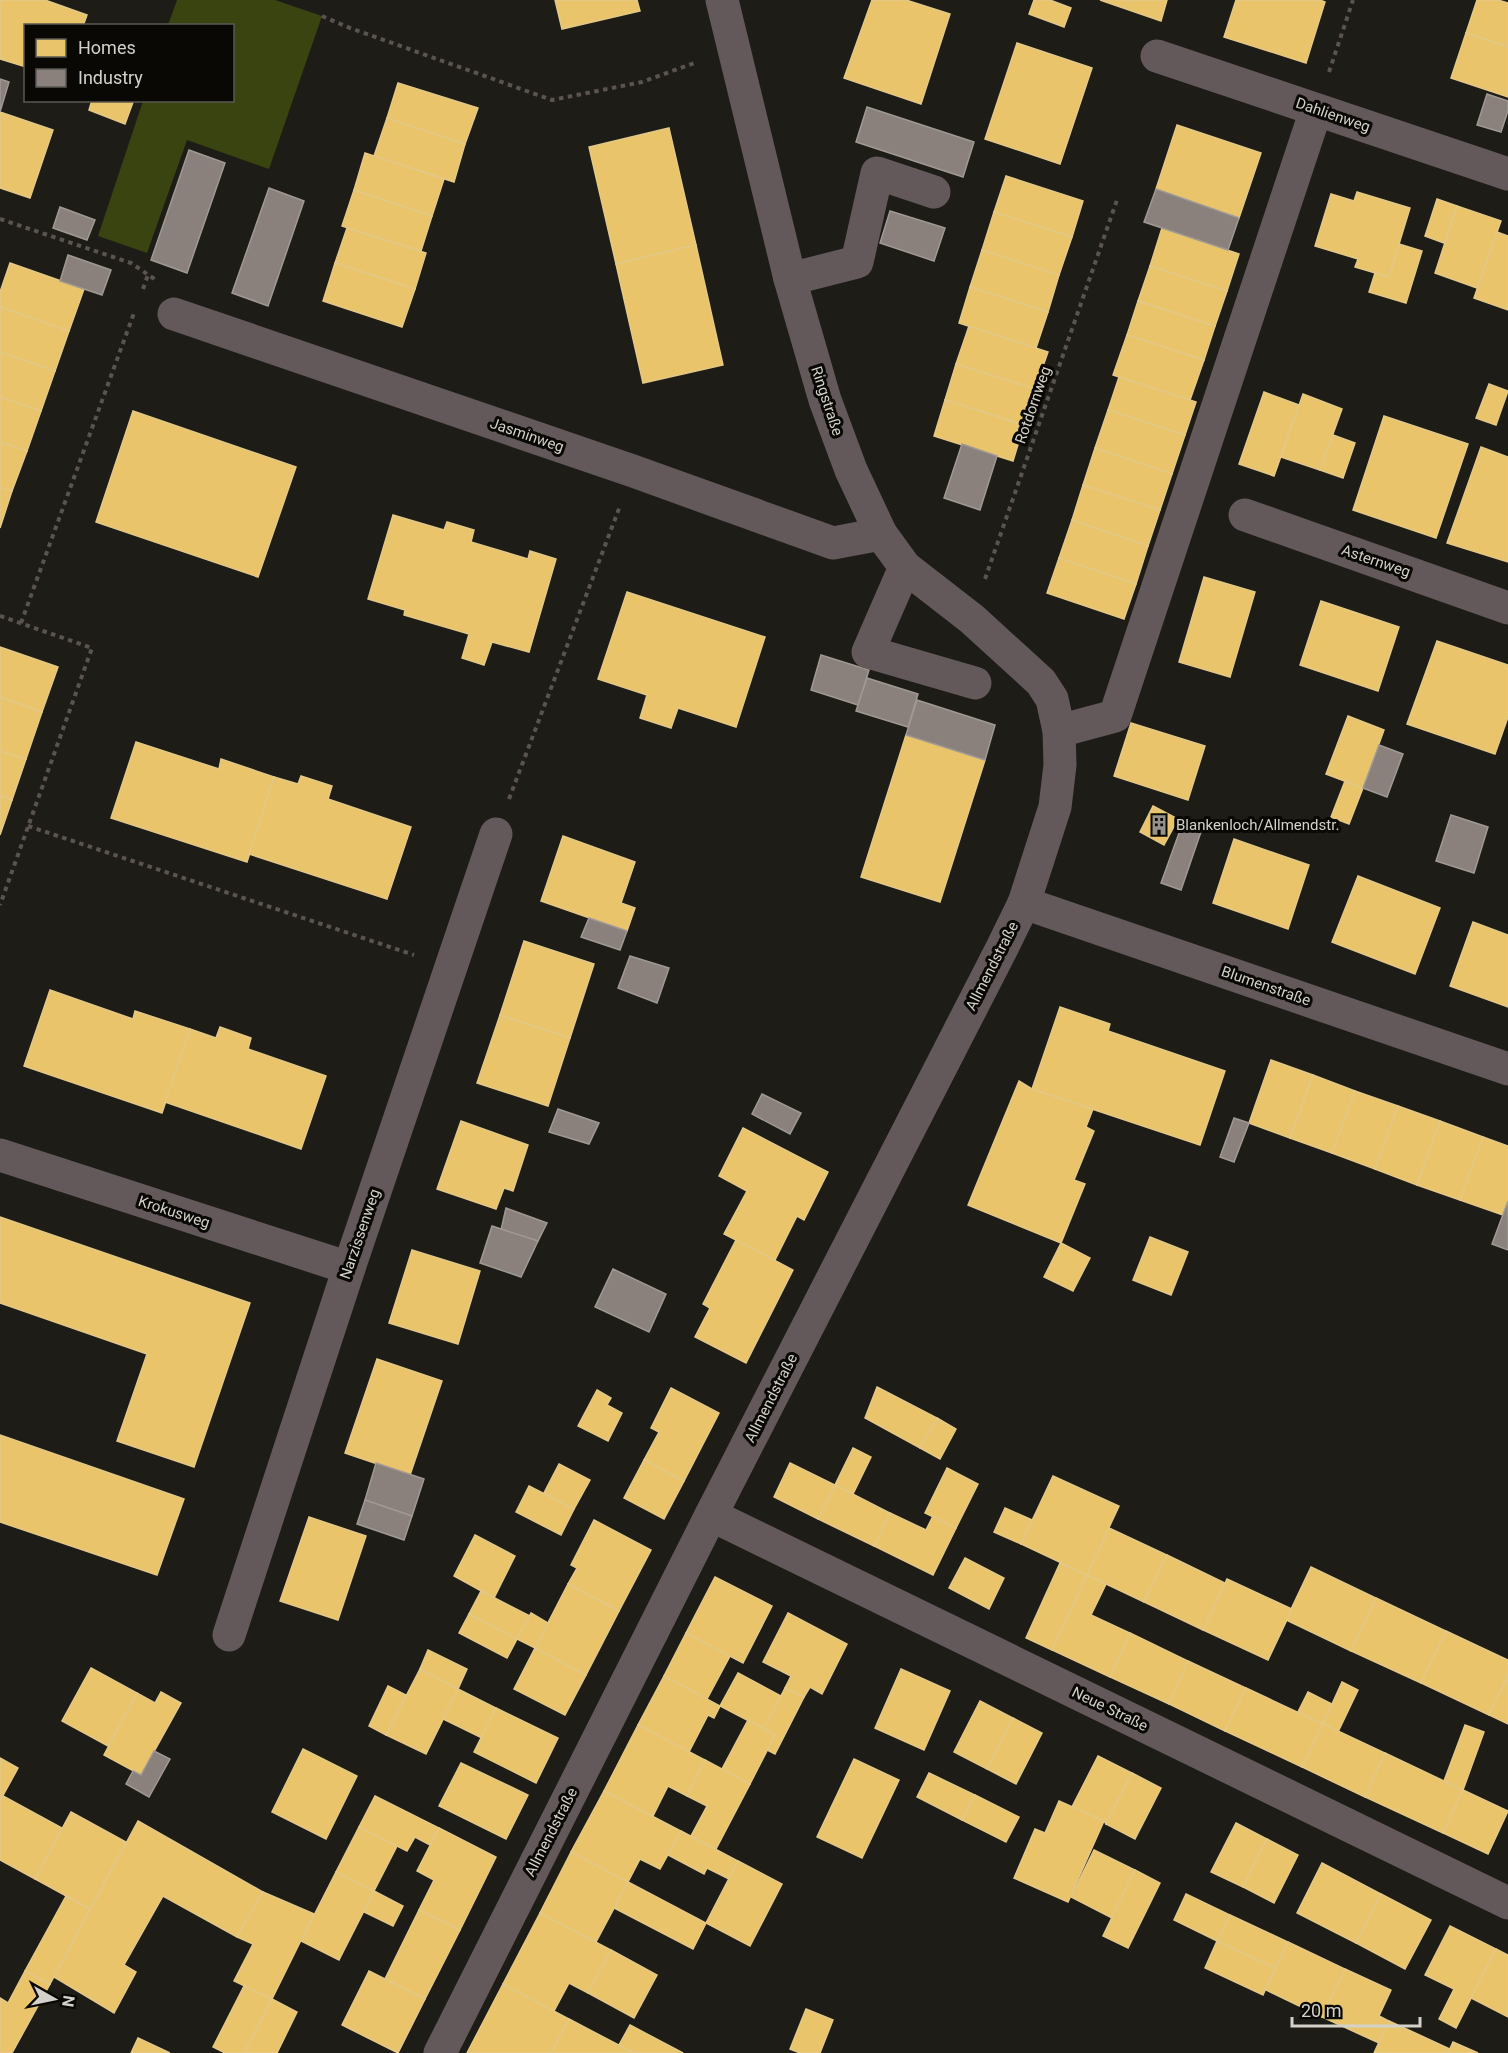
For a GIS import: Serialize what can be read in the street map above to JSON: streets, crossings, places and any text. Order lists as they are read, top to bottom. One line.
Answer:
{"streets":{"street":["Dahlienweg","Ringstraße","Jasminweg","Asternweg","Allmendstraße","Blumenstraße","Krokusweg","Narzissenweg","Neue Straße"],"path":["Rotdornweg"]},"crossings":[["Ringstraße","Rotdornweg"],["Ringstraße","Jasminweg"],["Ringstraße","Allmendstraße"],["Allmendstraße","Blumenstraße"],["Allmendstraße","Neue Straße"],["Krokusweg","Narzissenweg"]],"places":{"building":["Blankenloch/Allmendstr."]},"legend":["Homes","Industry"],"scale_bar":"20 m","north":"right"}
